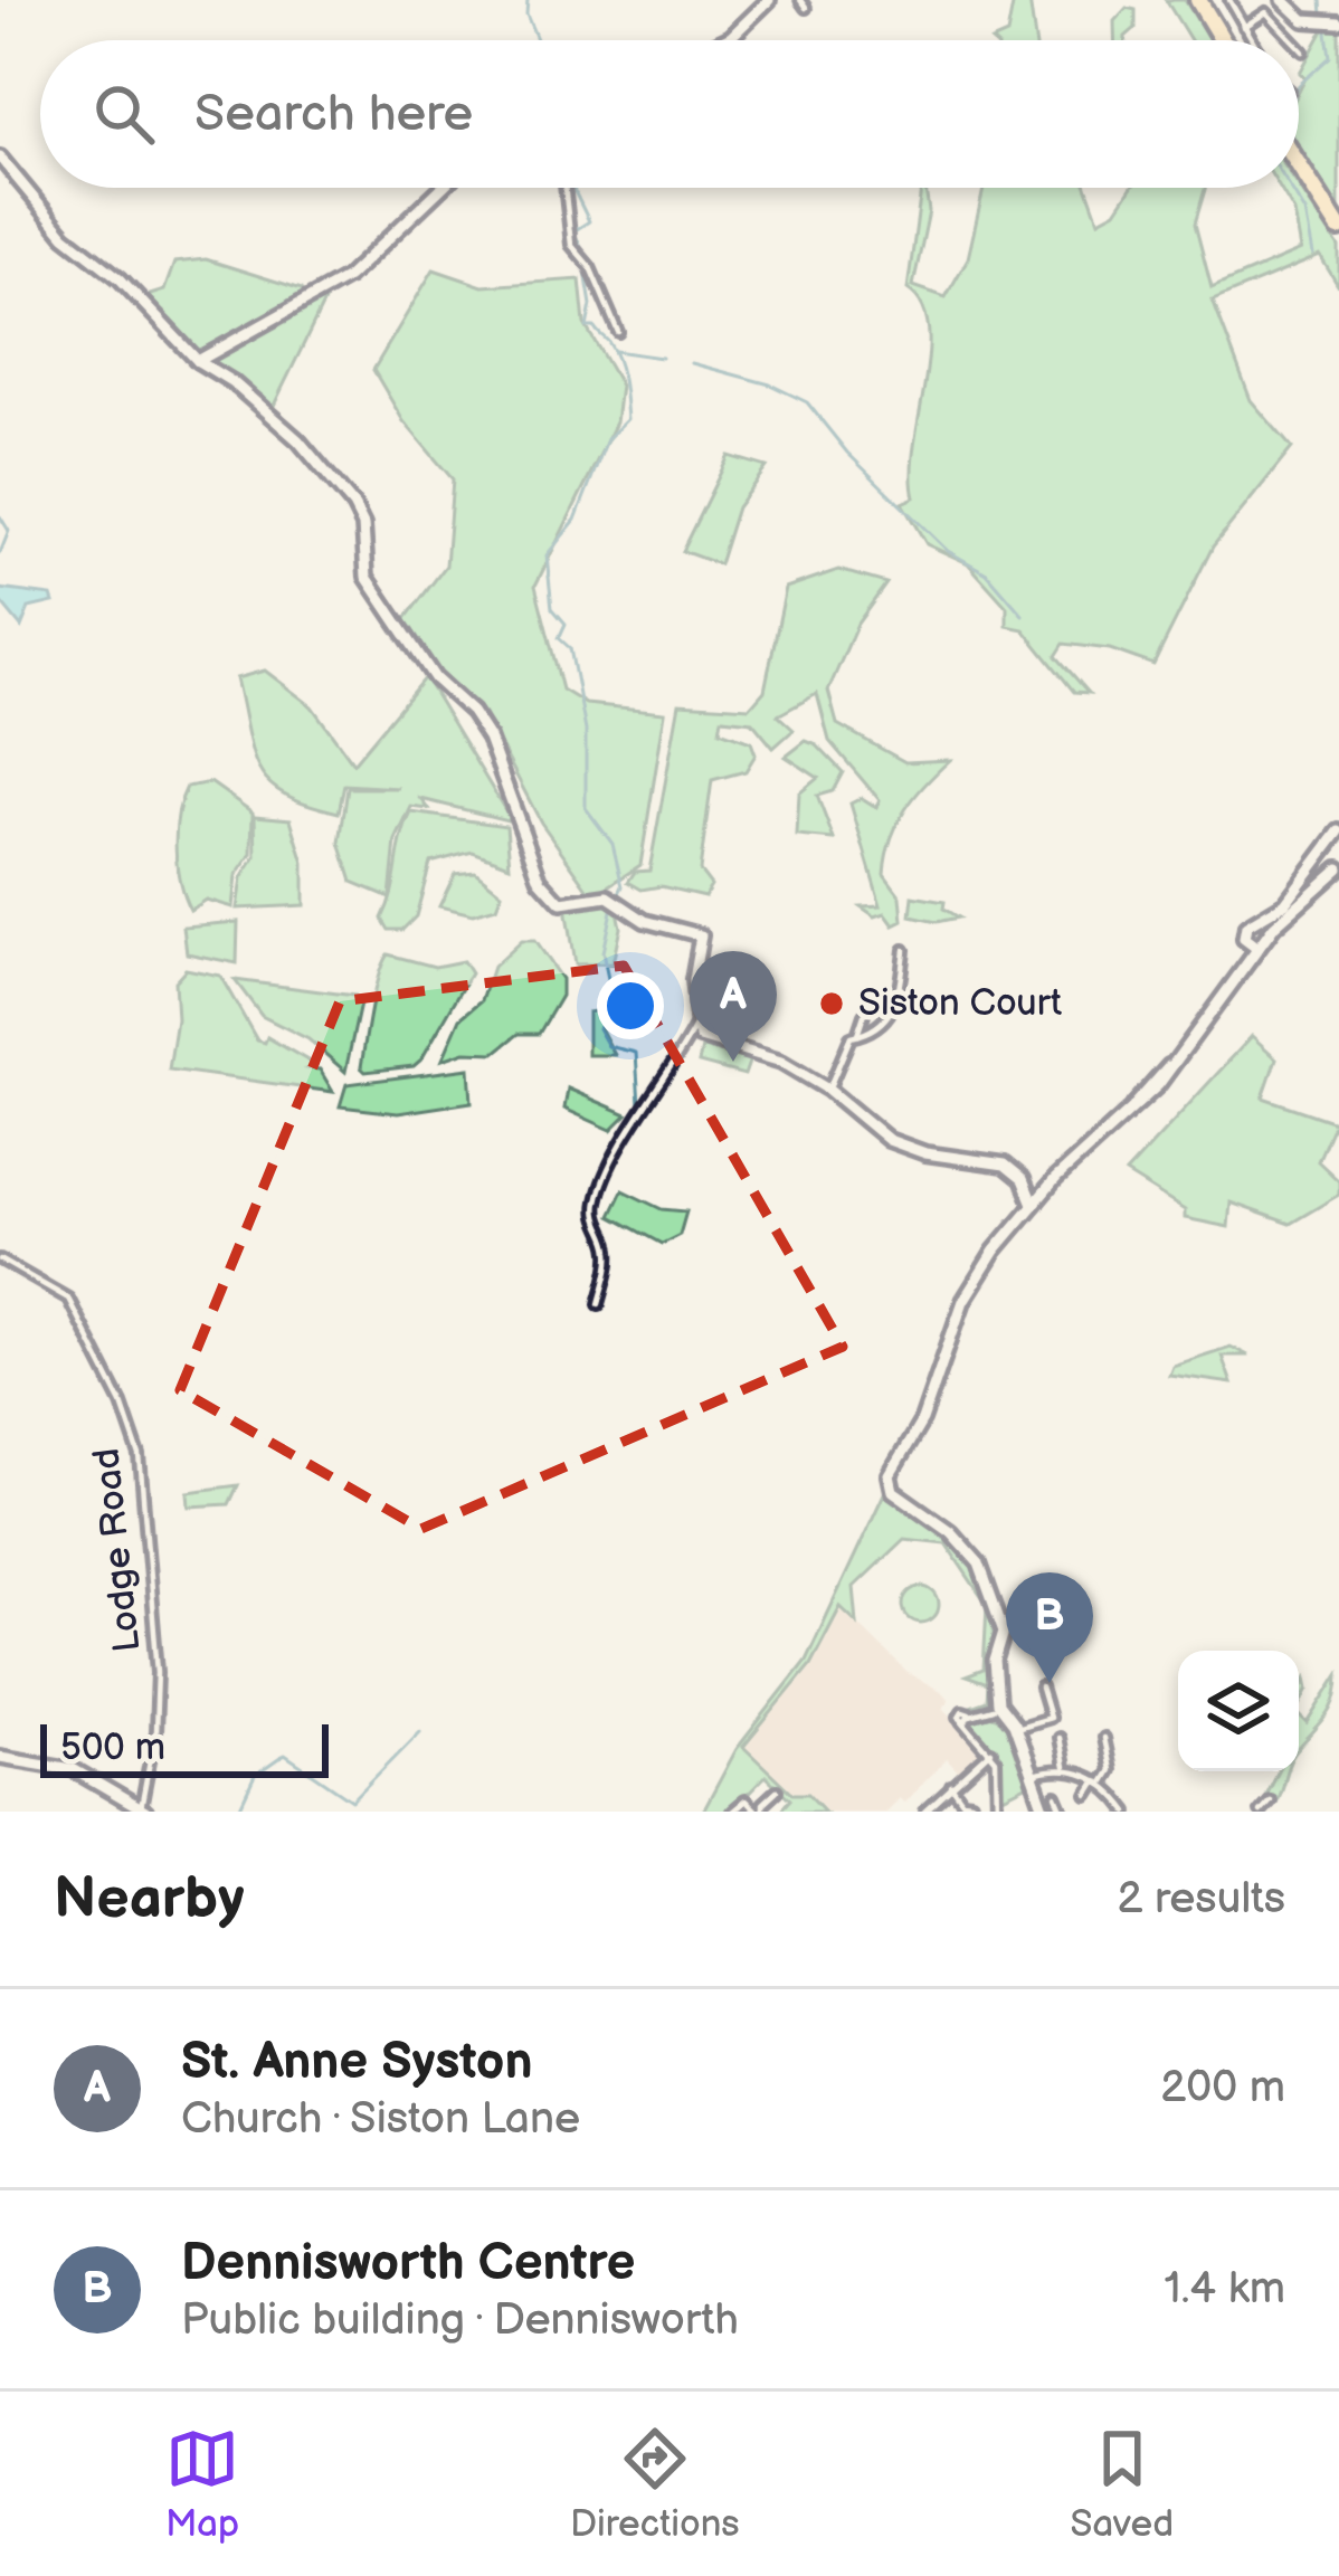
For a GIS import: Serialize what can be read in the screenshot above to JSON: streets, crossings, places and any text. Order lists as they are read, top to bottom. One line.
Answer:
{"streets":{"street":["Lodge Road"]},"places":["Siston Court"],"scale_bar":"500 m","page":{"search":"Search here","pins":["A","B"],"scale":"500 m","heading":["Nearby","2 results"],"list":[{"mark":"A","name":"St. Anne Syston","note":"Church · Siston Lane","value":"200 m"},{"mark":"B","name":"Dennisworth Centre","note":"Public building · Dennisworth","value":"1.4 km"}],"nav":["Map","Directions","Saved"]}}
